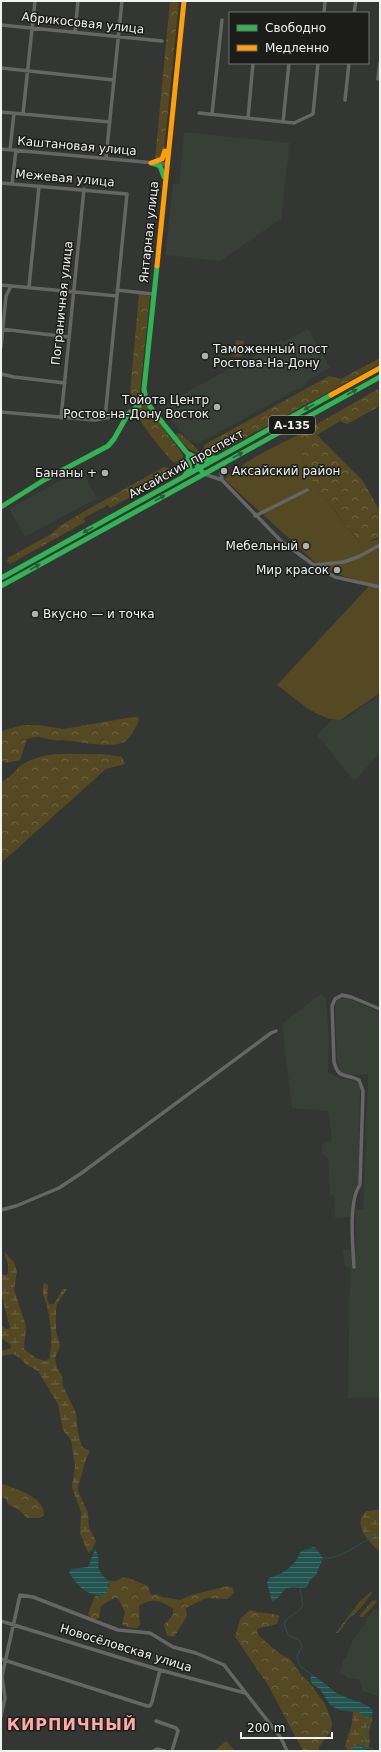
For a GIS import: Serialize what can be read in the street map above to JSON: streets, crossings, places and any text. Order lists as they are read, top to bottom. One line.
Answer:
{"streets":{"main road":["Янтарная улица","А-135","Аксайский проспект"],"street":["Абрикосовая улица","Каштановая улица","Межевая улица","Пограничная улица","Новосёловская улица"]},"crossings":[["Каштановая улица","Янтарная улица"],["Межевая улица","Пограничная улица"],["Янтарная улица","Аксайский проспект"]],"districts":["КИРПИЧНЫЙ"],"places":["Таможенный пост Ростова-На-Дону","Тойота Центр Ростов-на-Дону Восток","Аксайский район","Бананы +","Мебельный","Мир красок","Вкусно — и точка"],"legend":["Свободно","Медленно"],"scale_bar":"200 m"}
